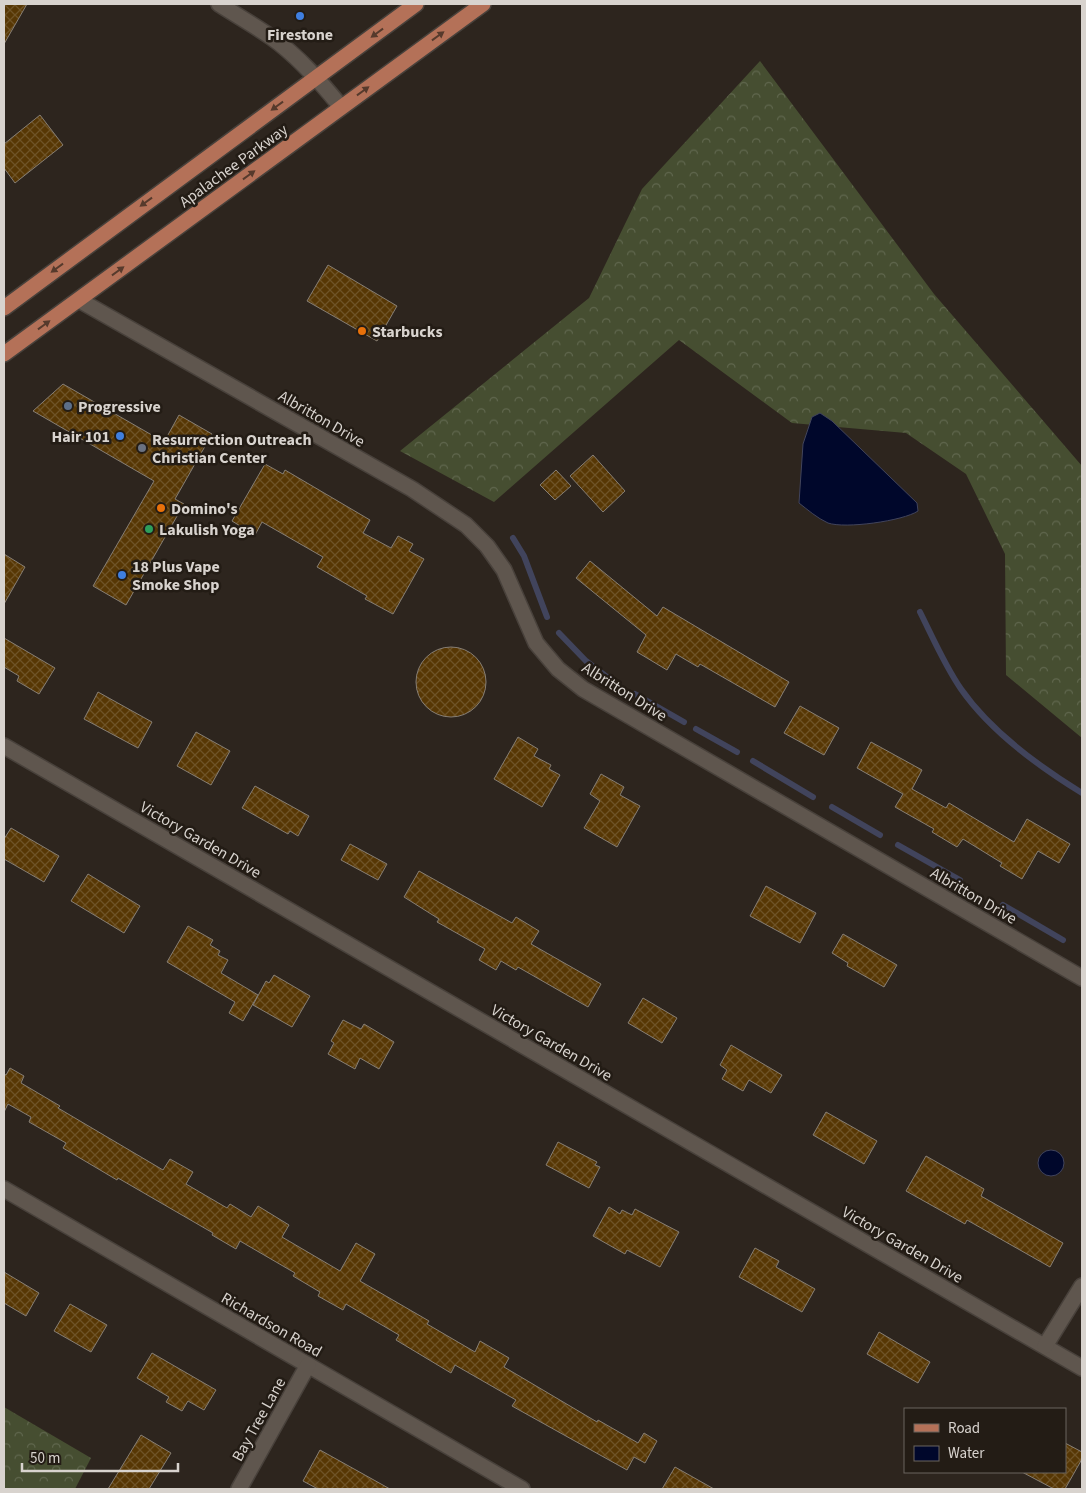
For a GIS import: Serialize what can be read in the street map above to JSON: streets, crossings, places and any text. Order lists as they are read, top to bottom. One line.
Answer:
{"streets":{"main road":["Apalachee Parkway"],"street":["Albritton Drive","Victory Garden Drive","Richardson Road","Bay Tree Lane"]},"crossings":[["Apalachee Parkway","Albritton Drive"],["Richardson Road","Bay Tree Lane"]],"places":["Firestone","Starbucks","Progressive","Hair 101","Resurrection Outreach Christian Center","Domino's","Lakulish Yoga","18 Plus Vape Smoke Shop"],"legend":["Road","Water"],"scale_bar":"50 m"}
